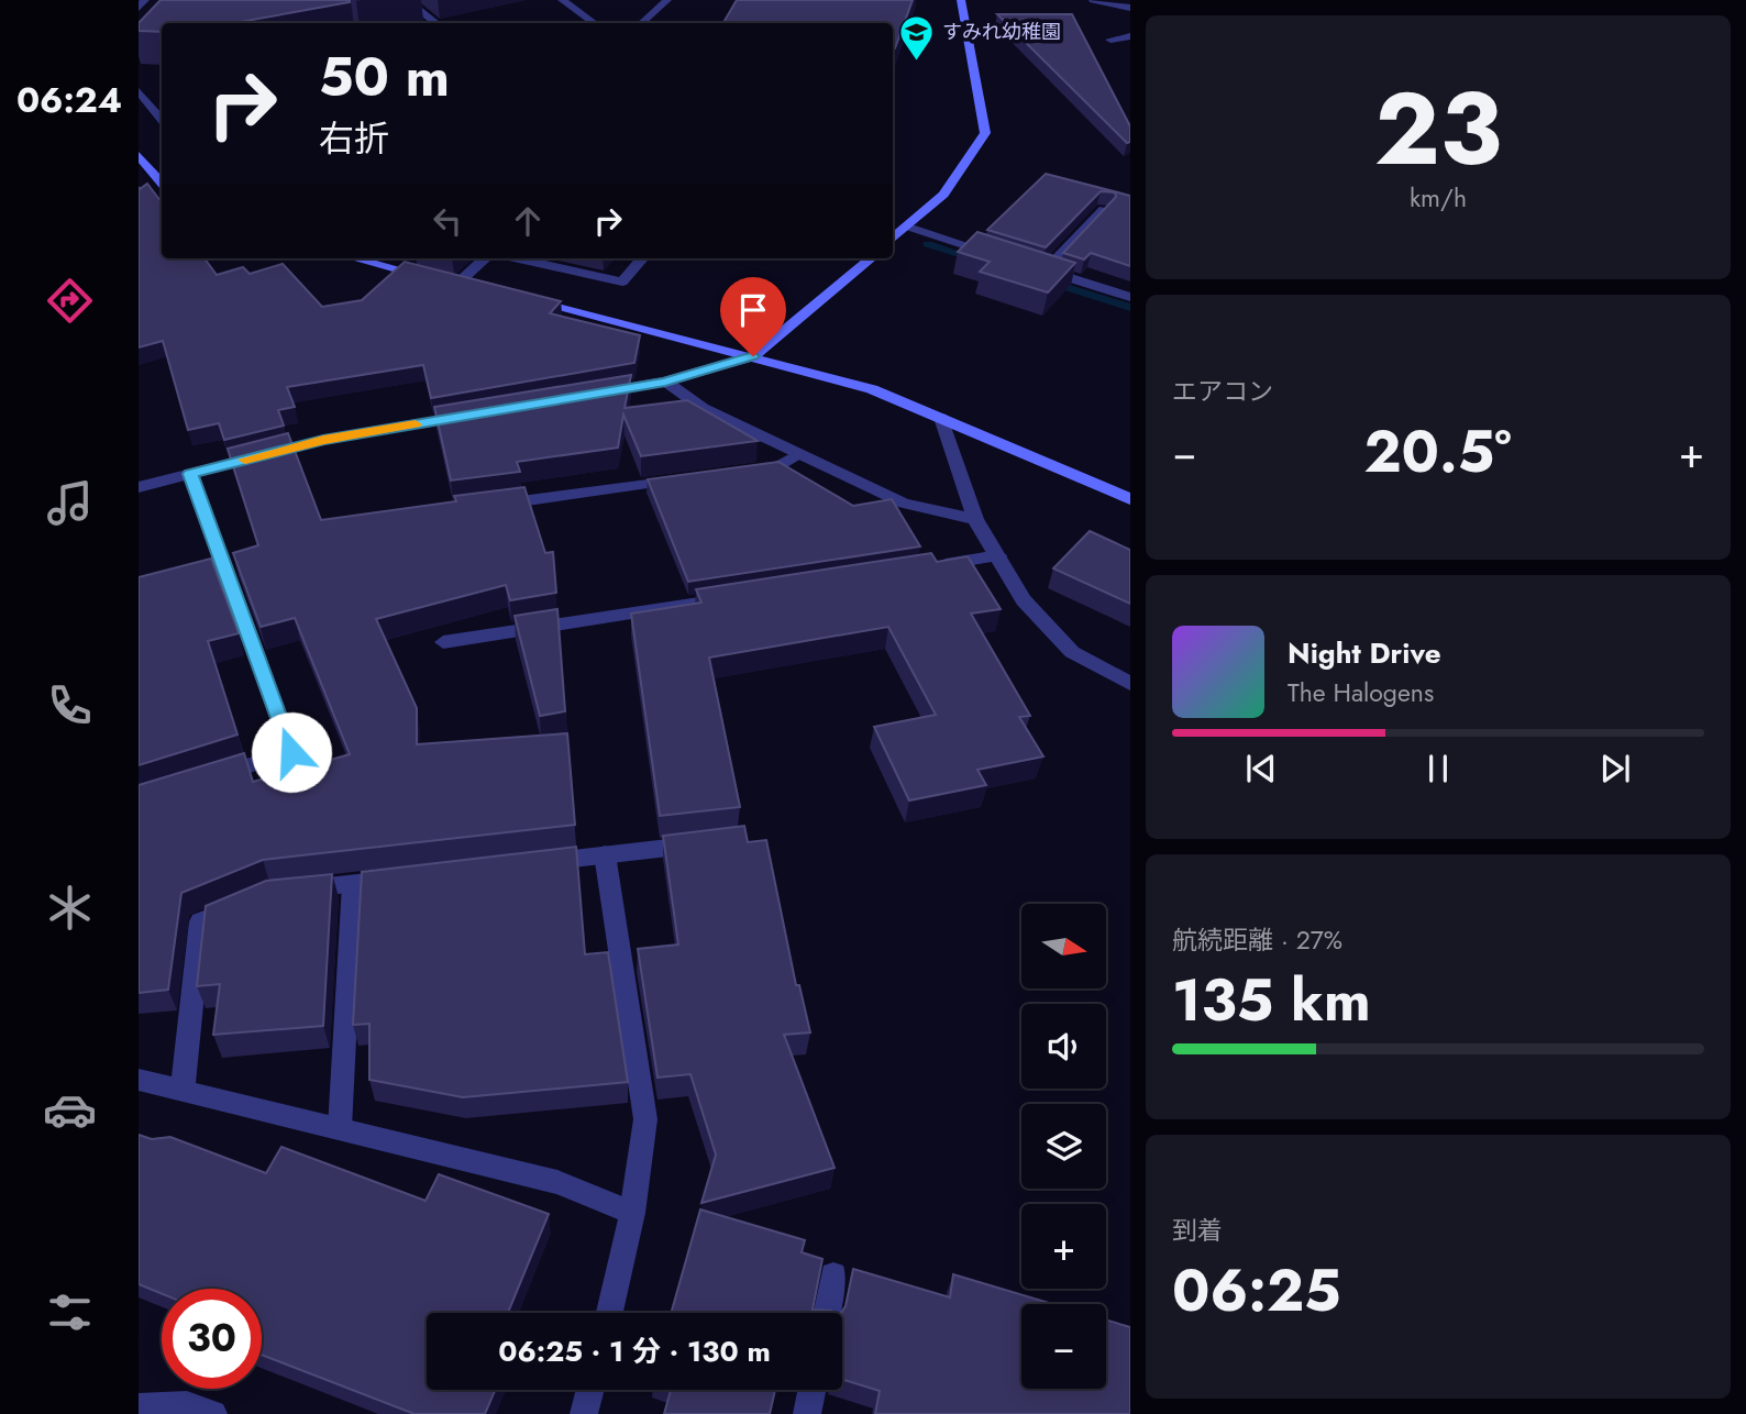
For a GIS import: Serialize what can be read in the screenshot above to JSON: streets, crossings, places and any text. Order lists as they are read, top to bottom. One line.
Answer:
{"places":{"school or university":["すみれ幼稚園"]},"north":"right","page":{"tabs":"06:24","tile":[["23","km/h"],"エアコン",["航続距離 · 27%","135 km"],["到着","06:25"]],"turn":["50 m","右折"],"heat":["−","20.5°","+"],"song":["Night Drive","The Halogens"],"map_buttons":["+","−"],"limit":"30","trip":"06:25 · 1 分 · 130 m"}}
